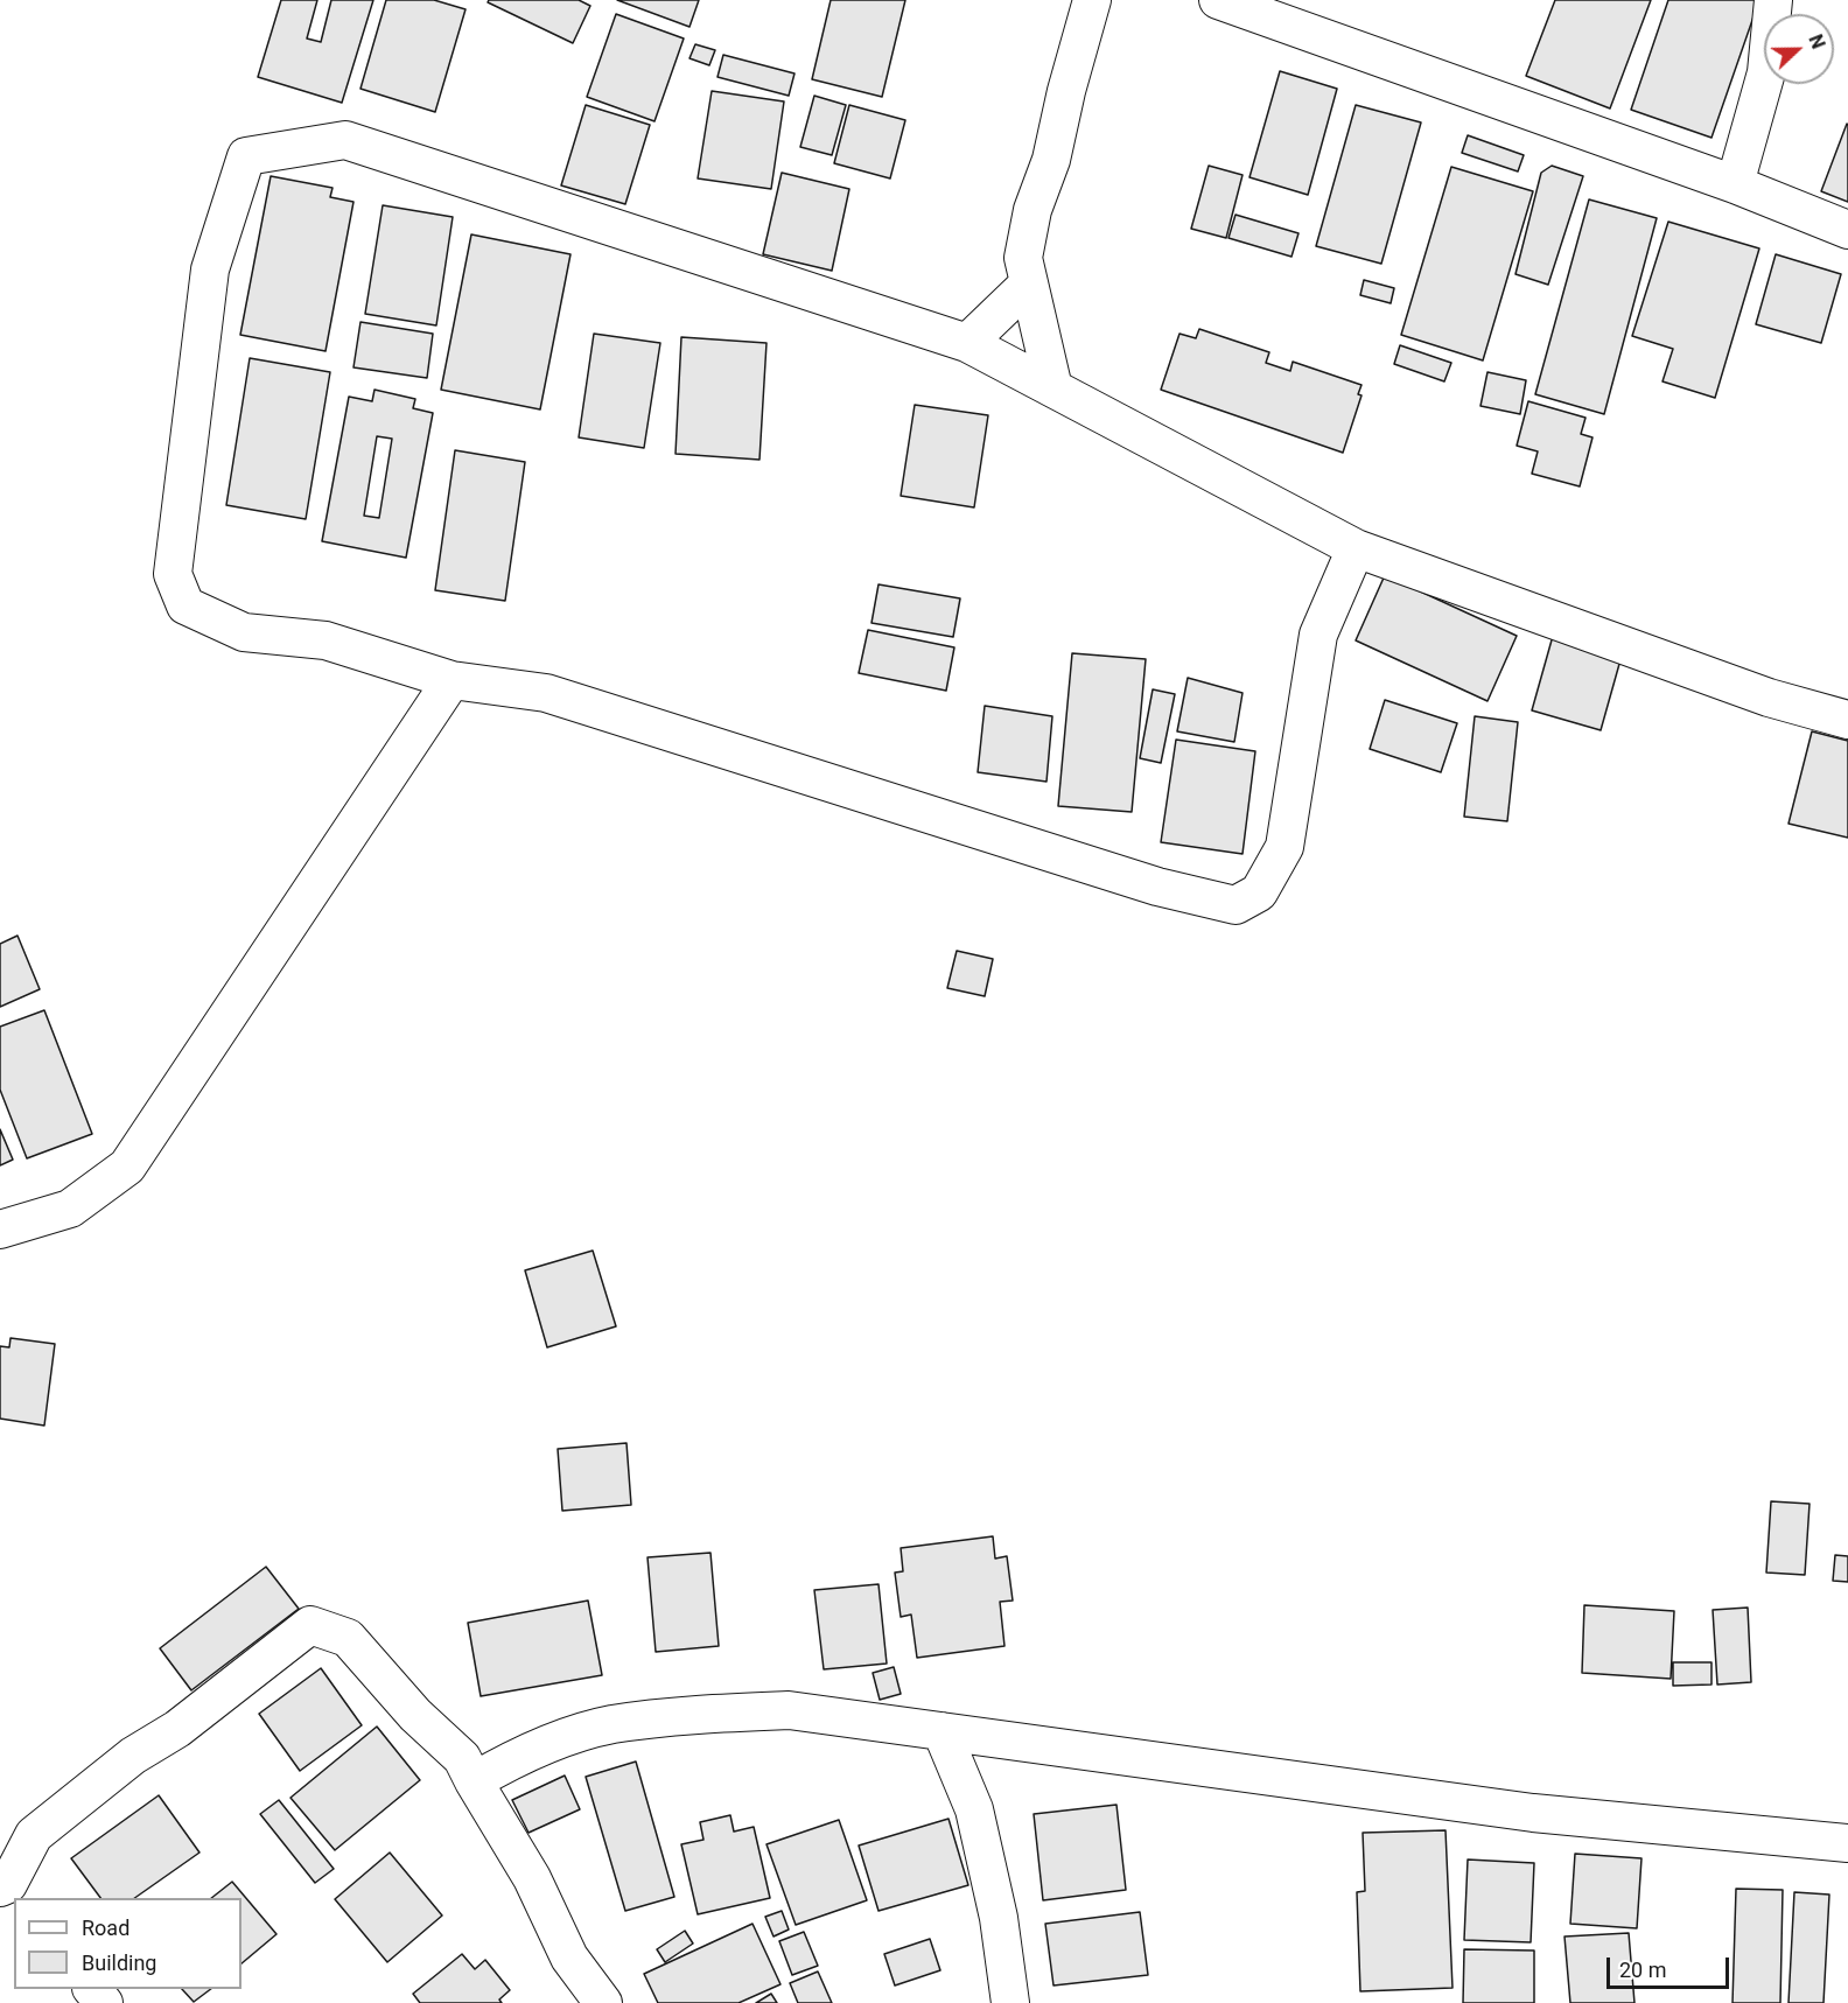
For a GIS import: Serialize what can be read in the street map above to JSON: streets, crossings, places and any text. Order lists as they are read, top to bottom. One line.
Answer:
{"legend":["Road","Building"],"scale_bar":"20 m","north":"right"}
